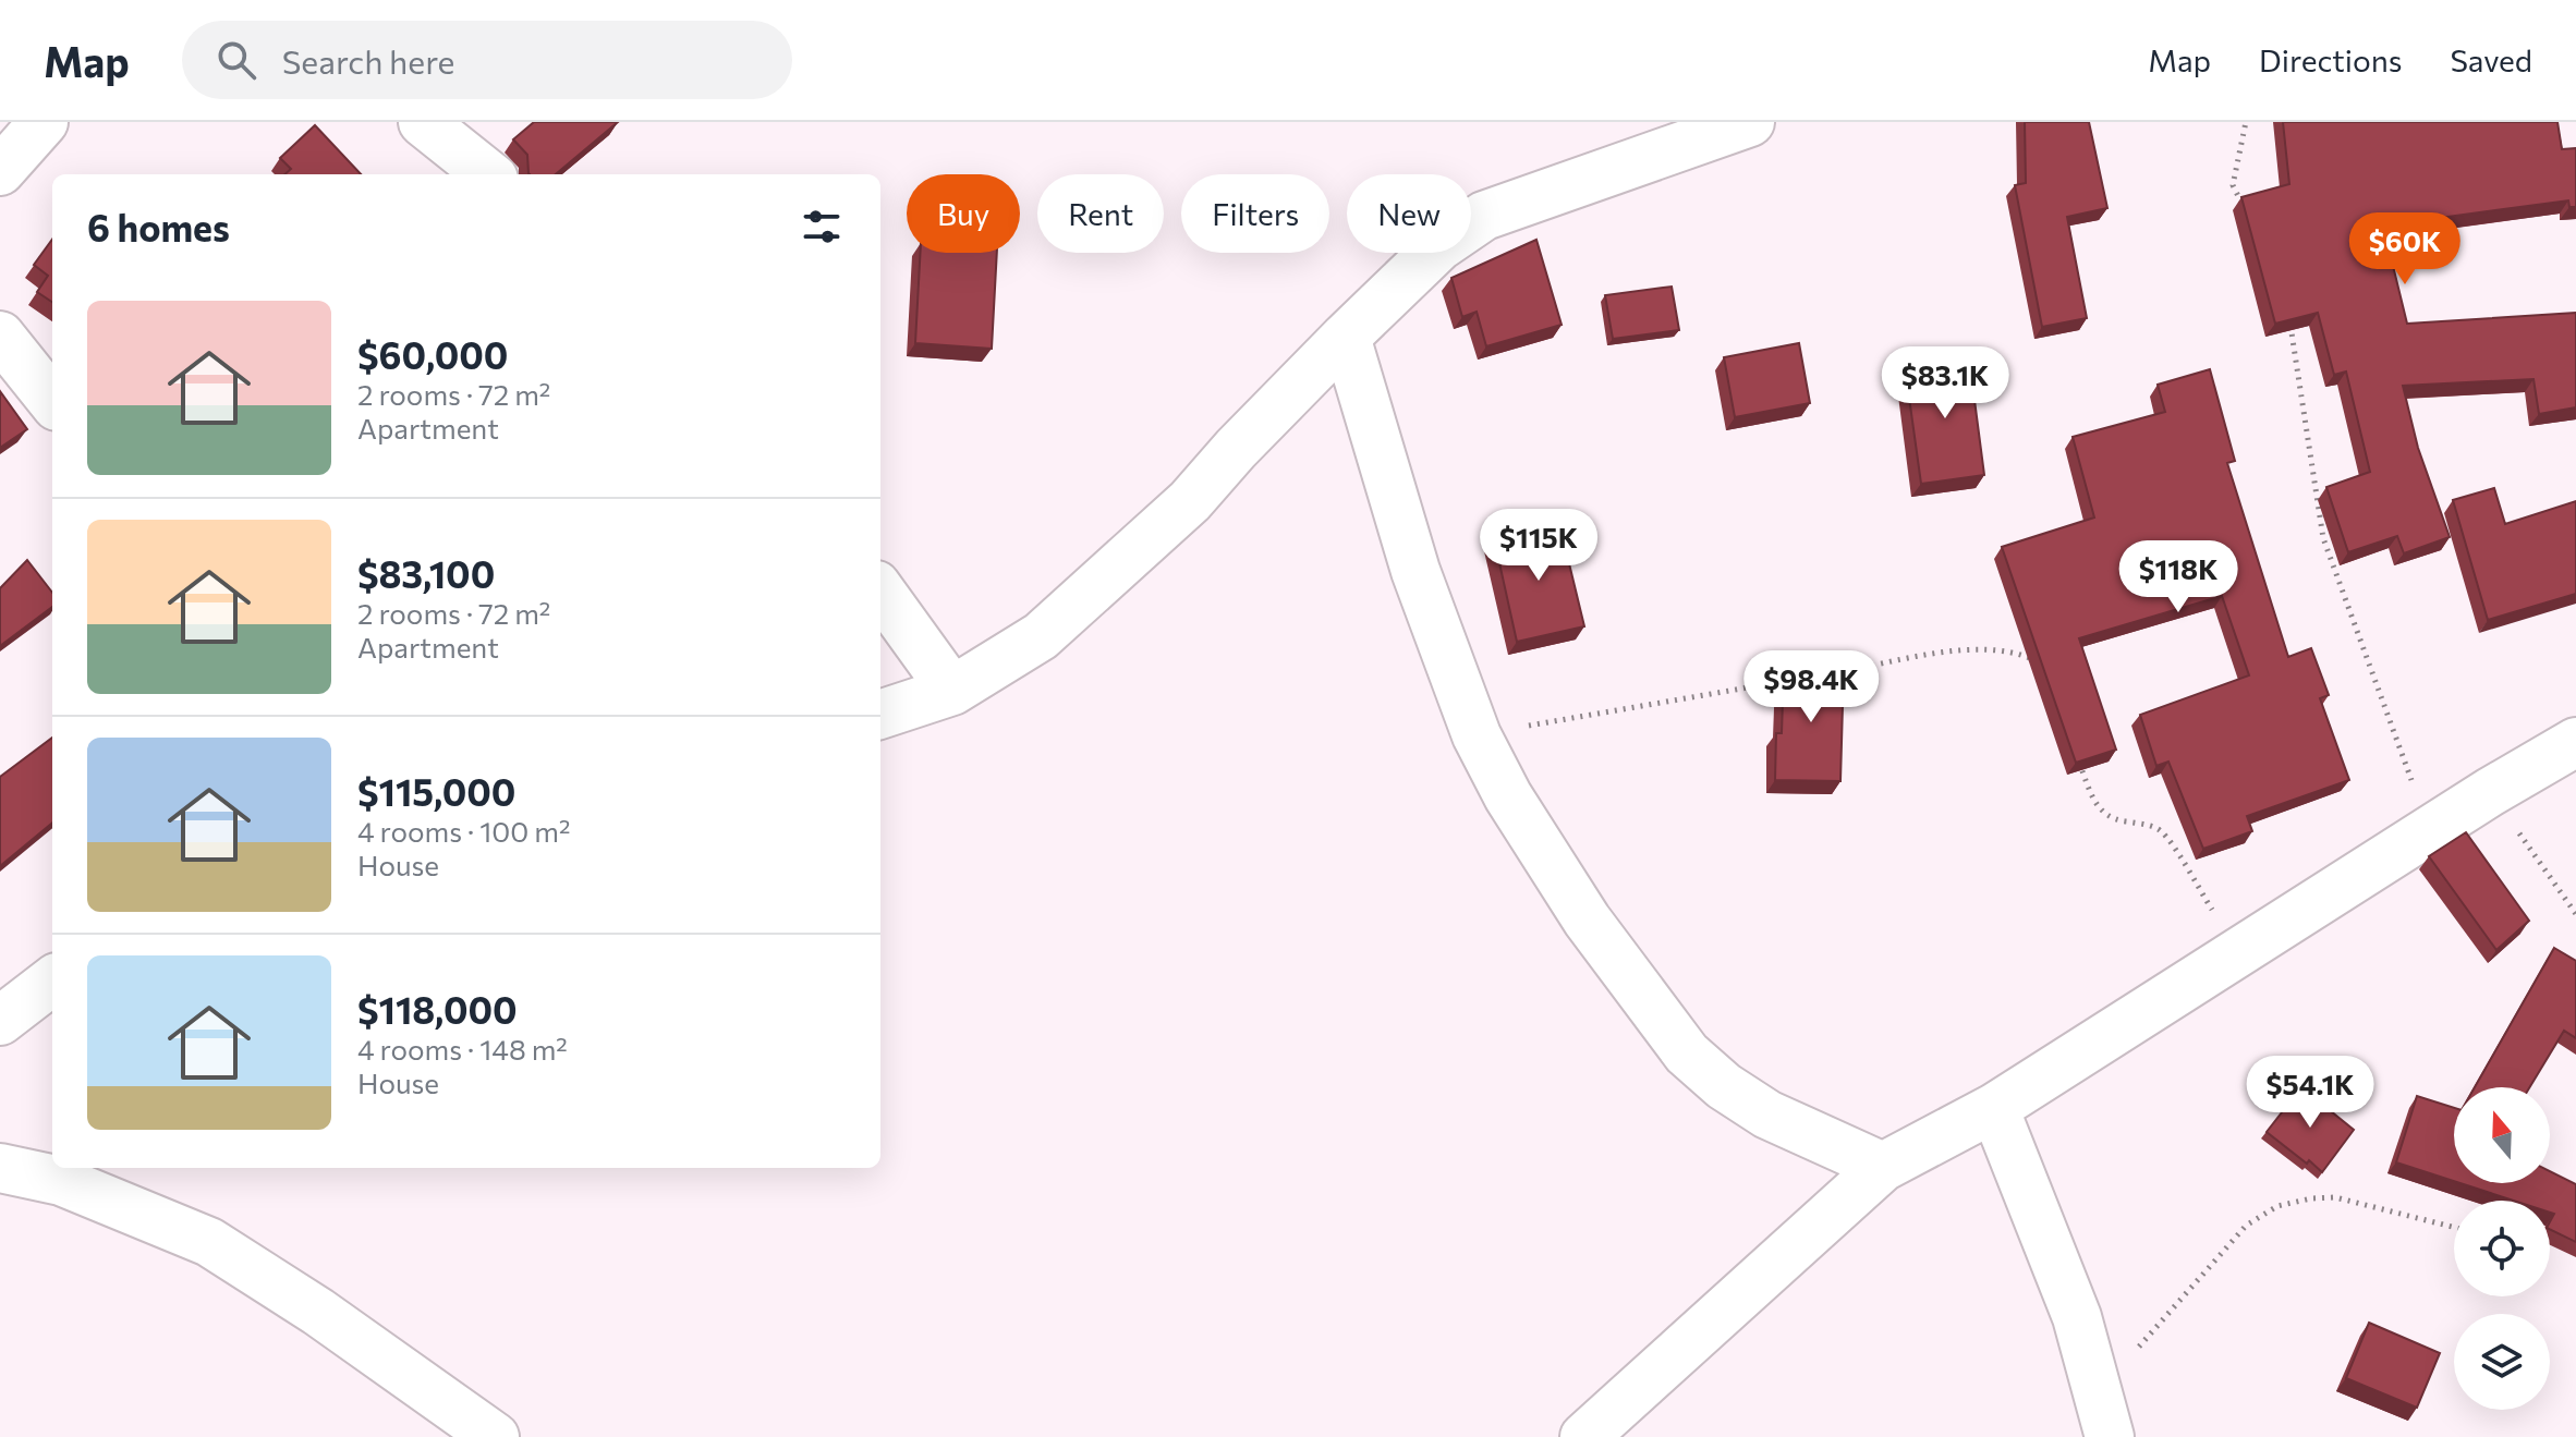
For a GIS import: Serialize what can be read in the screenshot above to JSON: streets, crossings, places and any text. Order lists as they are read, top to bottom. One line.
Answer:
{"north":"top","page":{"header":"Map","search":"Search here","nav":["Map","Directions","Saved"],"chip":["Buy","Rent","Filters","New"],"heading":"6 homes","price":["$60K","$83.1K","$115K","$118K","$98.4K","$54.1K"],"list":[{"name":"$60,000","note":"2 rooms · 72 m² · Apartment"},{"name":"$83,100","note":"2 rooms · 72 m² · Apartment"},{"name":"$115,000","note":"4 rooms · 100 m² · House"},{"name":"$118,000","note":"4 rooms · 148 m² · House"}]}}
